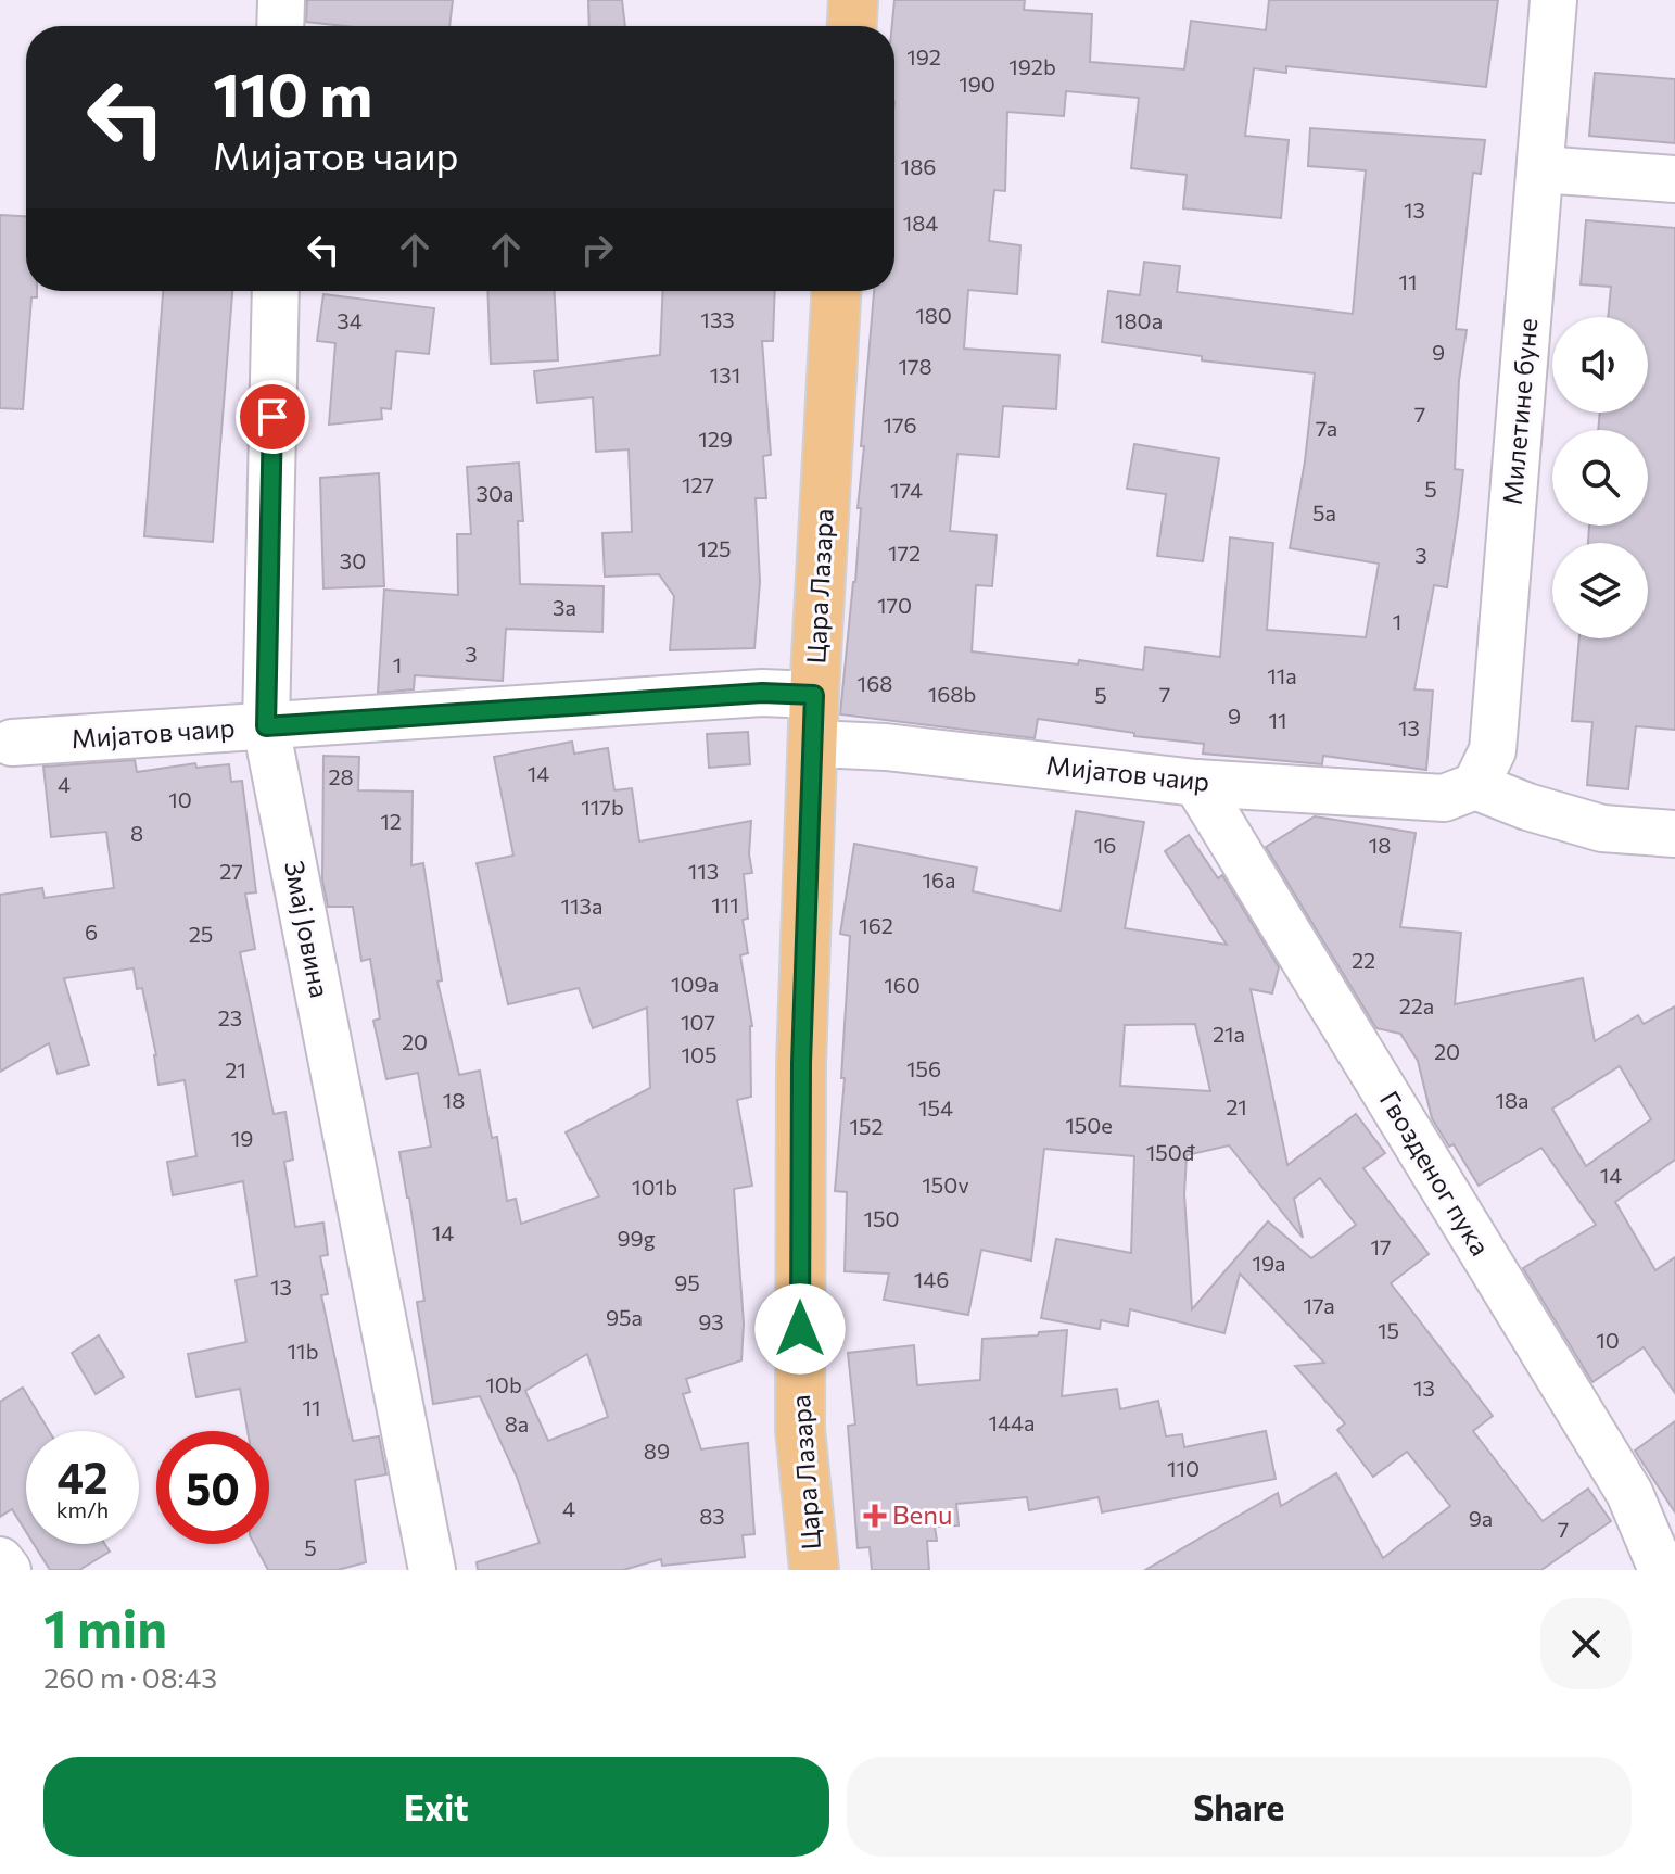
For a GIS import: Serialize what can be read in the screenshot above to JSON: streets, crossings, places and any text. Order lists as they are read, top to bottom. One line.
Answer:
{"streets":{"main road":["Цара Лазара"],"street":["Милетине буне","Мијатов чаир","Змај Јовина","Гвозденог пука"]},"crossings":[["Милетине буне","Мијатов чаир"],["Цара Лазара","Мијатов чаир"],["Мијатов чаир","Змај Јовина"],["Мијатов чаир","Гвозденог пука"]],"places":{"health":["Benu"]},"house_numbers":["192","192b","190","186","13","184","11","180","133","34","180a","9","178","131","7","176","7a","129","127","5","174","30a","5a","125","172","3","30","170","3a","1","3","1","11a","168","168b","7","5","9","11","13","14","28","4","10","117b","12","8","16","18","27","113","16a","111","113a","162","6","25","22","109a","160","22a","23","107","21a","20","20","105","156","21","18","18a","21","154","150e","152","19","150đ","14","150v","101b","150","14","99g","17","19a","146","95","13","17a","95a","93","15","10","11b","10b","13","11","144a","8a","89","110","4","83","9a","7","5"],"page":{"turn":["110 m","Мијатов чаир"],"speed":"42 km/h","limit":"50","heading":["1 min","260 m · 08:43"],"buttons":["Exit","Share"]}}
